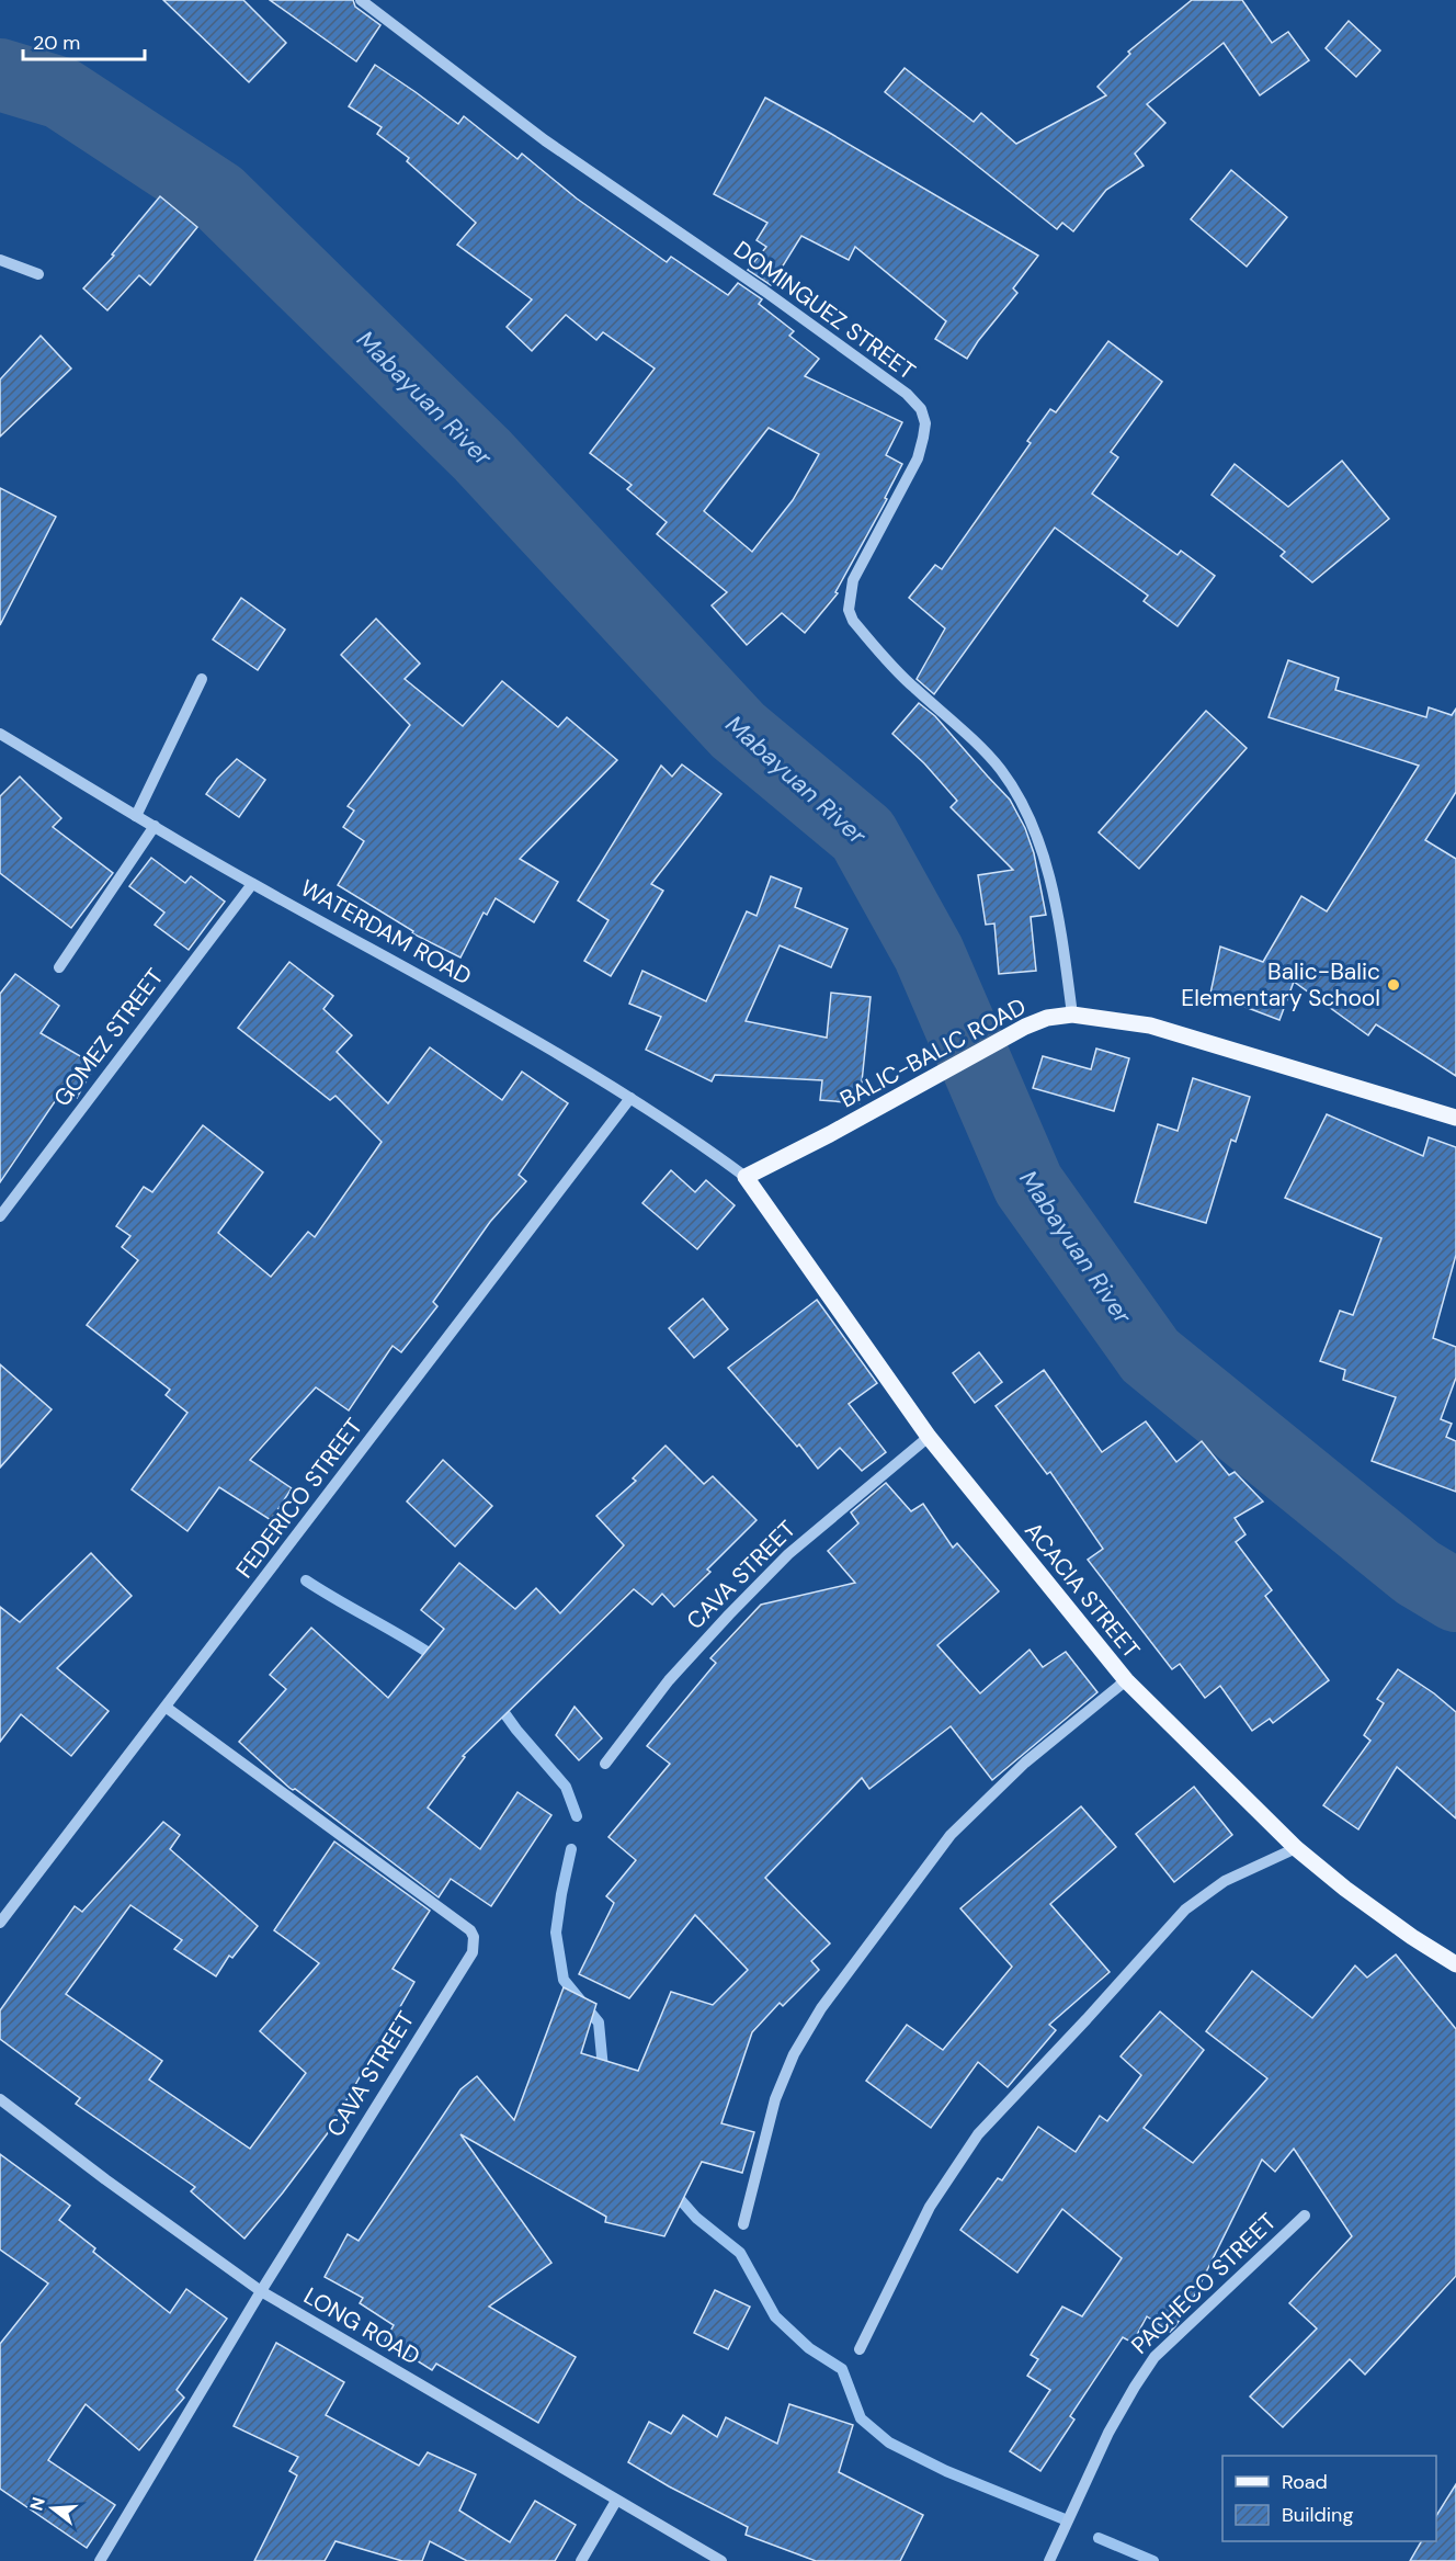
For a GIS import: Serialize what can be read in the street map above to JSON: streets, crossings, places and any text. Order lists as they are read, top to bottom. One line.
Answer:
{"streets":{"main road":["BALIC-BALIC ROAD","ACACIA STREET"],"street":["DOMINGUEZ STREET","WATERDAM ROAD","GOMEZ STREET","FEDERICO STREET","CAVA STREET","PACHECO STREET","LONG ROAD"]},"crossings":[["DOMINGUEZ STREET","BALIC-BALIC ROAD"],["WATERDAM ROAD","GOMEZ STREET"],["WATERDAM ROAD","BALIC-BALIC ROAD"],["WATERDAM ROAD","FEDERICO STREET"],["WATERDAM ROAD","ACACIA STREET"],["BALIC-BALIC ROAD","ACACIA STREET"],["FEDERICO STREET","CAVA STREET"],["CAVA STREET","ACACIA STREET"],["CAVA STREET","LONG ROAD"]],"water":["Mabayuan River"],"places":["Balic-Balic Elementary School"],"legend":["Road","Building"],"scale_bar":"20 m","north":"left"}
